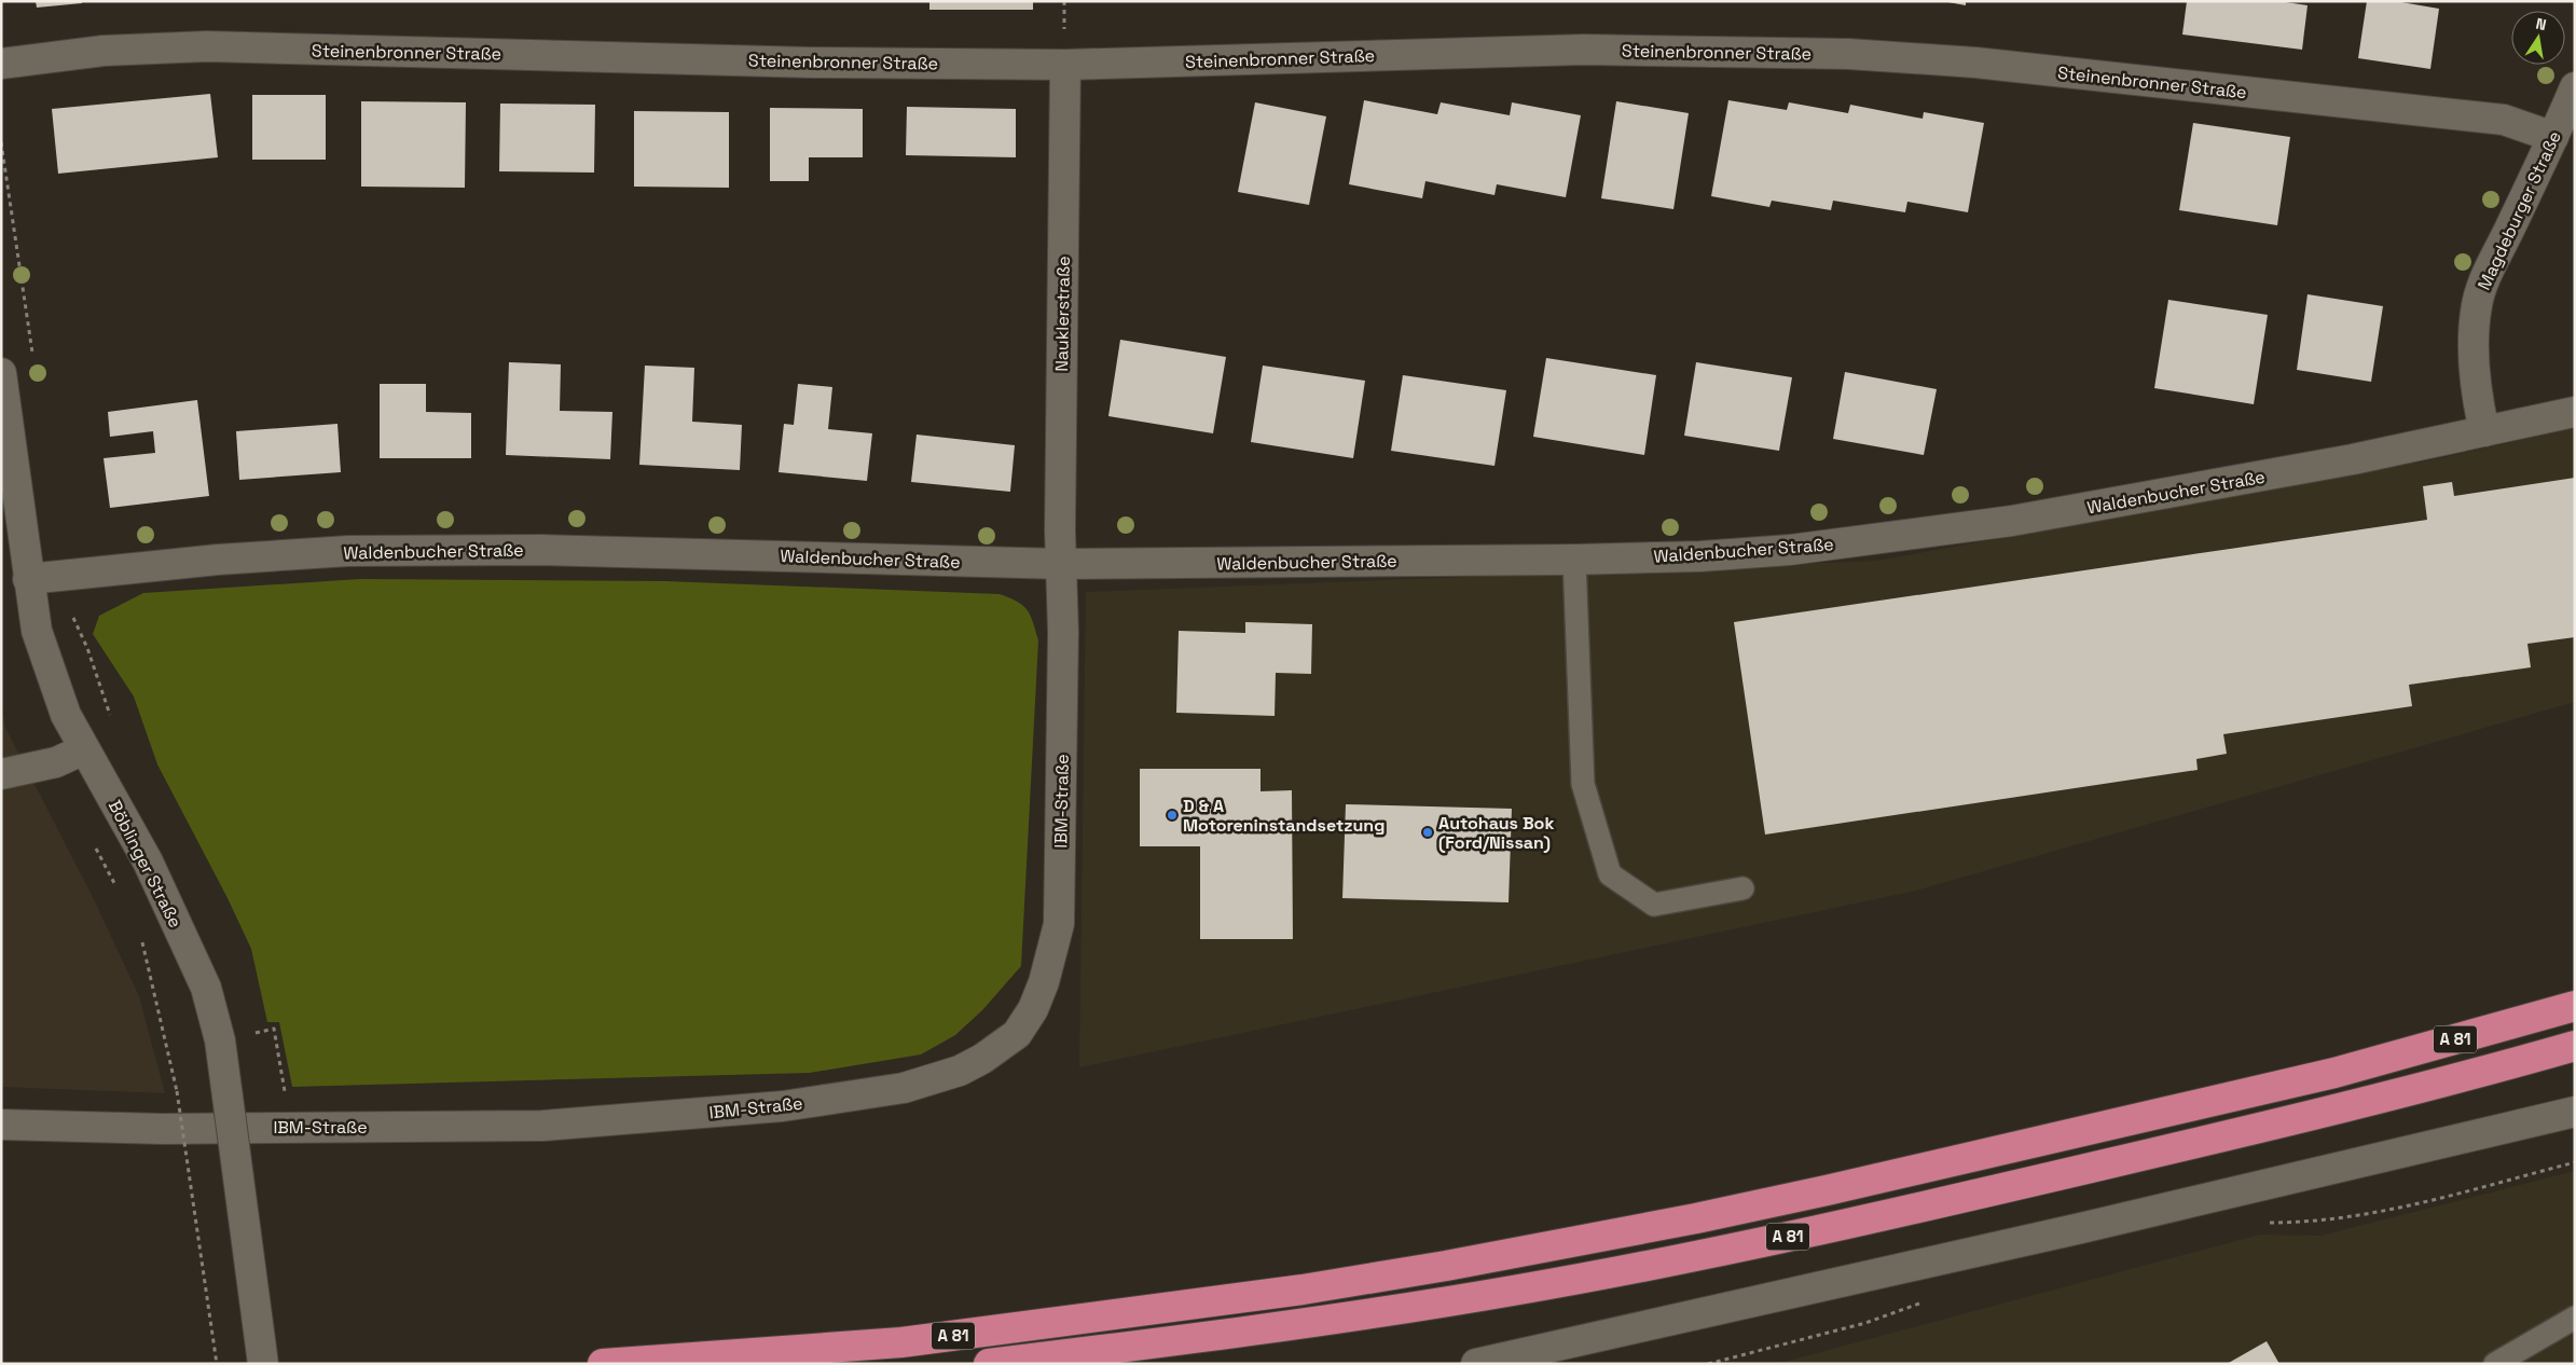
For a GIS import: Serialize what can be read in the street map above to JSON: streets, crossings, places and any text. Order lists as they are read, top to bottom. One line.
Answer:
{"streets":{"highway":["A 81"],"street":["Steinenbronner Straße","Magdeburger Straße","Nauklerstraße","Waldenbucher Straße","IBM-Straße","Böblinger Straße"]},"crossings":[["Steinenbronner Straße","Magdeburger Straße"],["Steinenbronner Straße","Nauklerstraße"],["Magdeburger Straße","Waldenbucher Straße"],["Nauklerstraße","Waldenbucher Straße"],["Nauklerstraße","IBM-Straße"],["Waldenbucher Straße","IBM-Straße"],["Waldenbucher Straße","Böblinger Straße"]],"places":["D & A Motoreninstandsetzung","Autohaus Bok (Ford/Nissan)"],"north":"top"}
